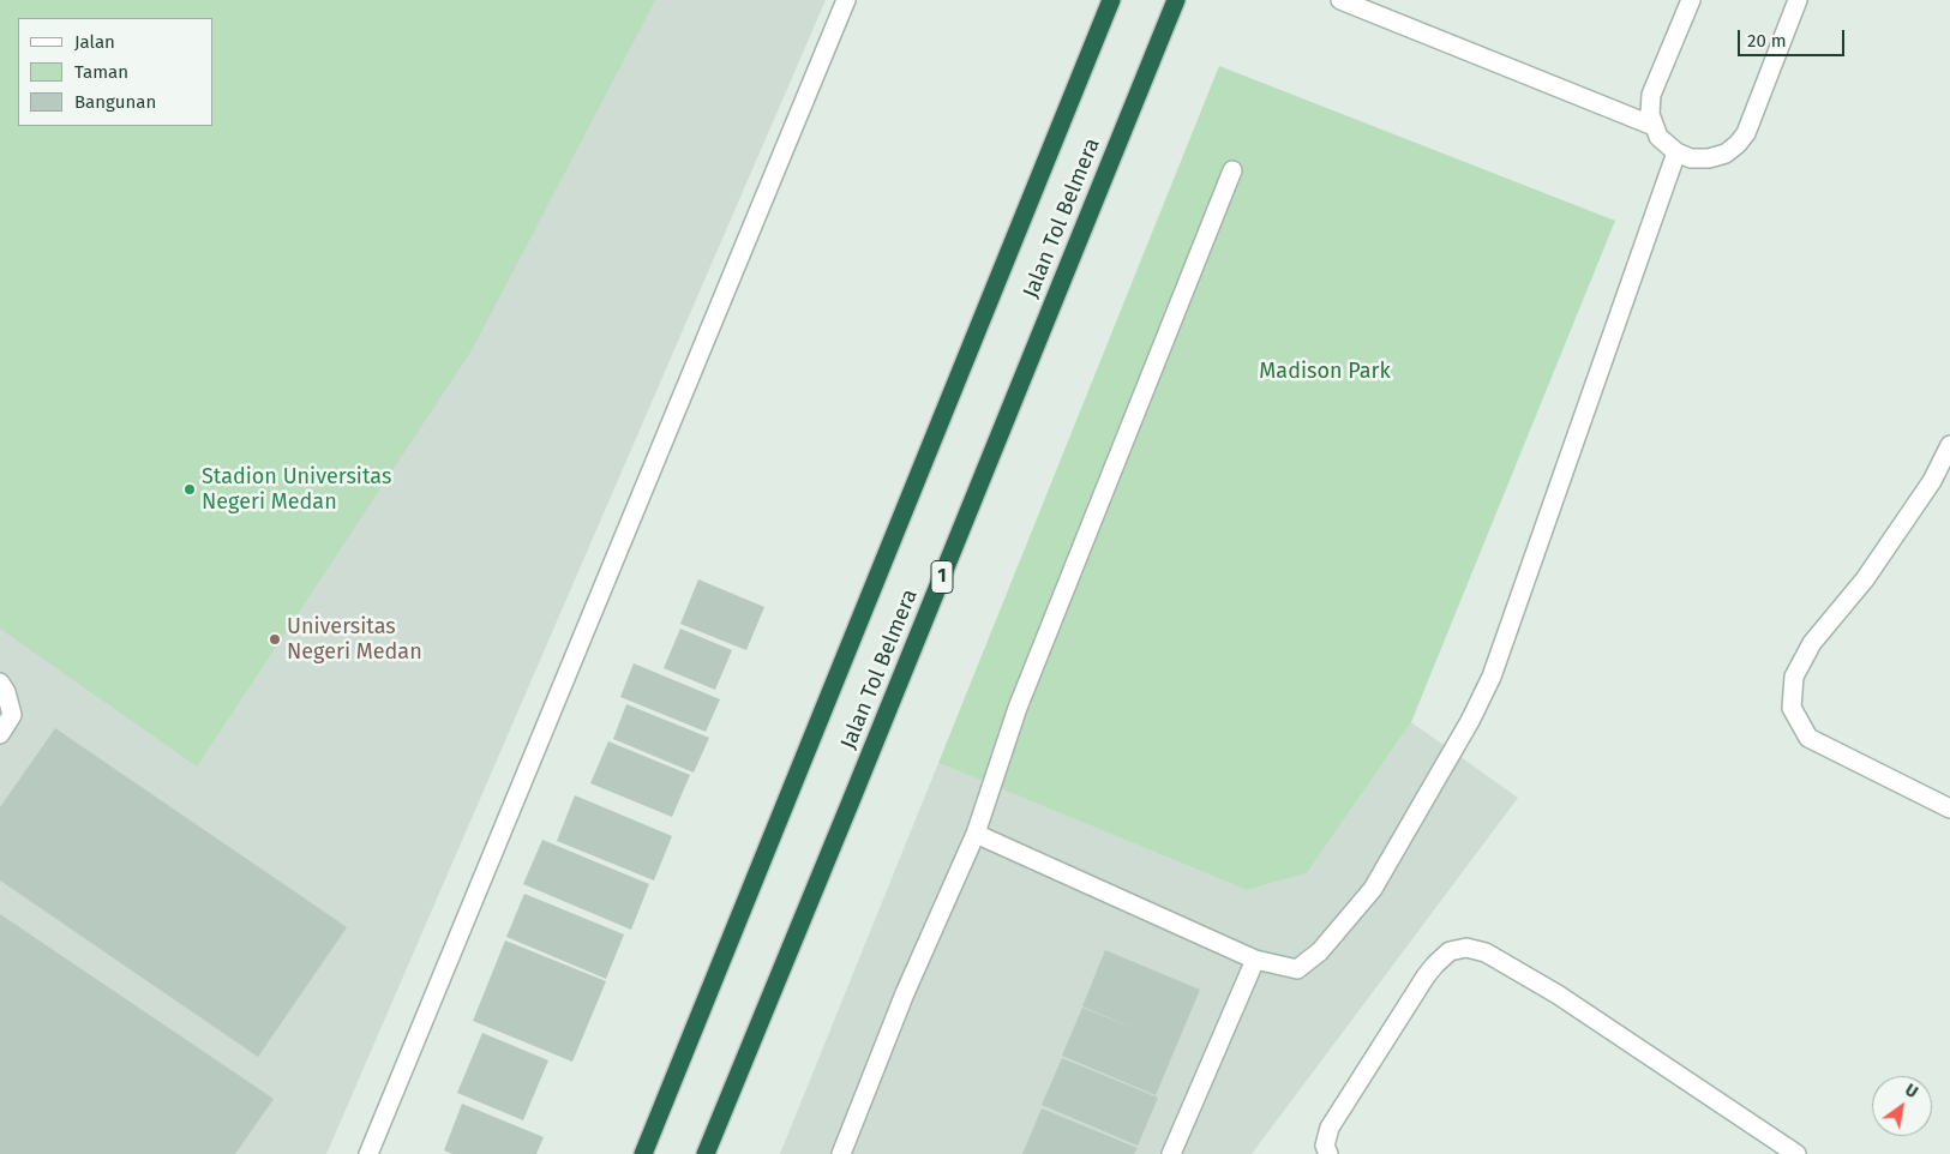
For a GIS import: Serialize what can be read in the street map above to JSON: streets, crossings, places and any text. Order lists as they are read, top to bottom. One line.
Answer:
{"streets":{"highway":["Jalan Tol Belmera","1"]},"parks":["Madison Park"],"places":["Stadion Universitas Negeri Medan","Universitas Negeri Medan"],"legend":["Jalan","Taman","Bangunan"],"scale_bar":"20 m","north":"top right"}
